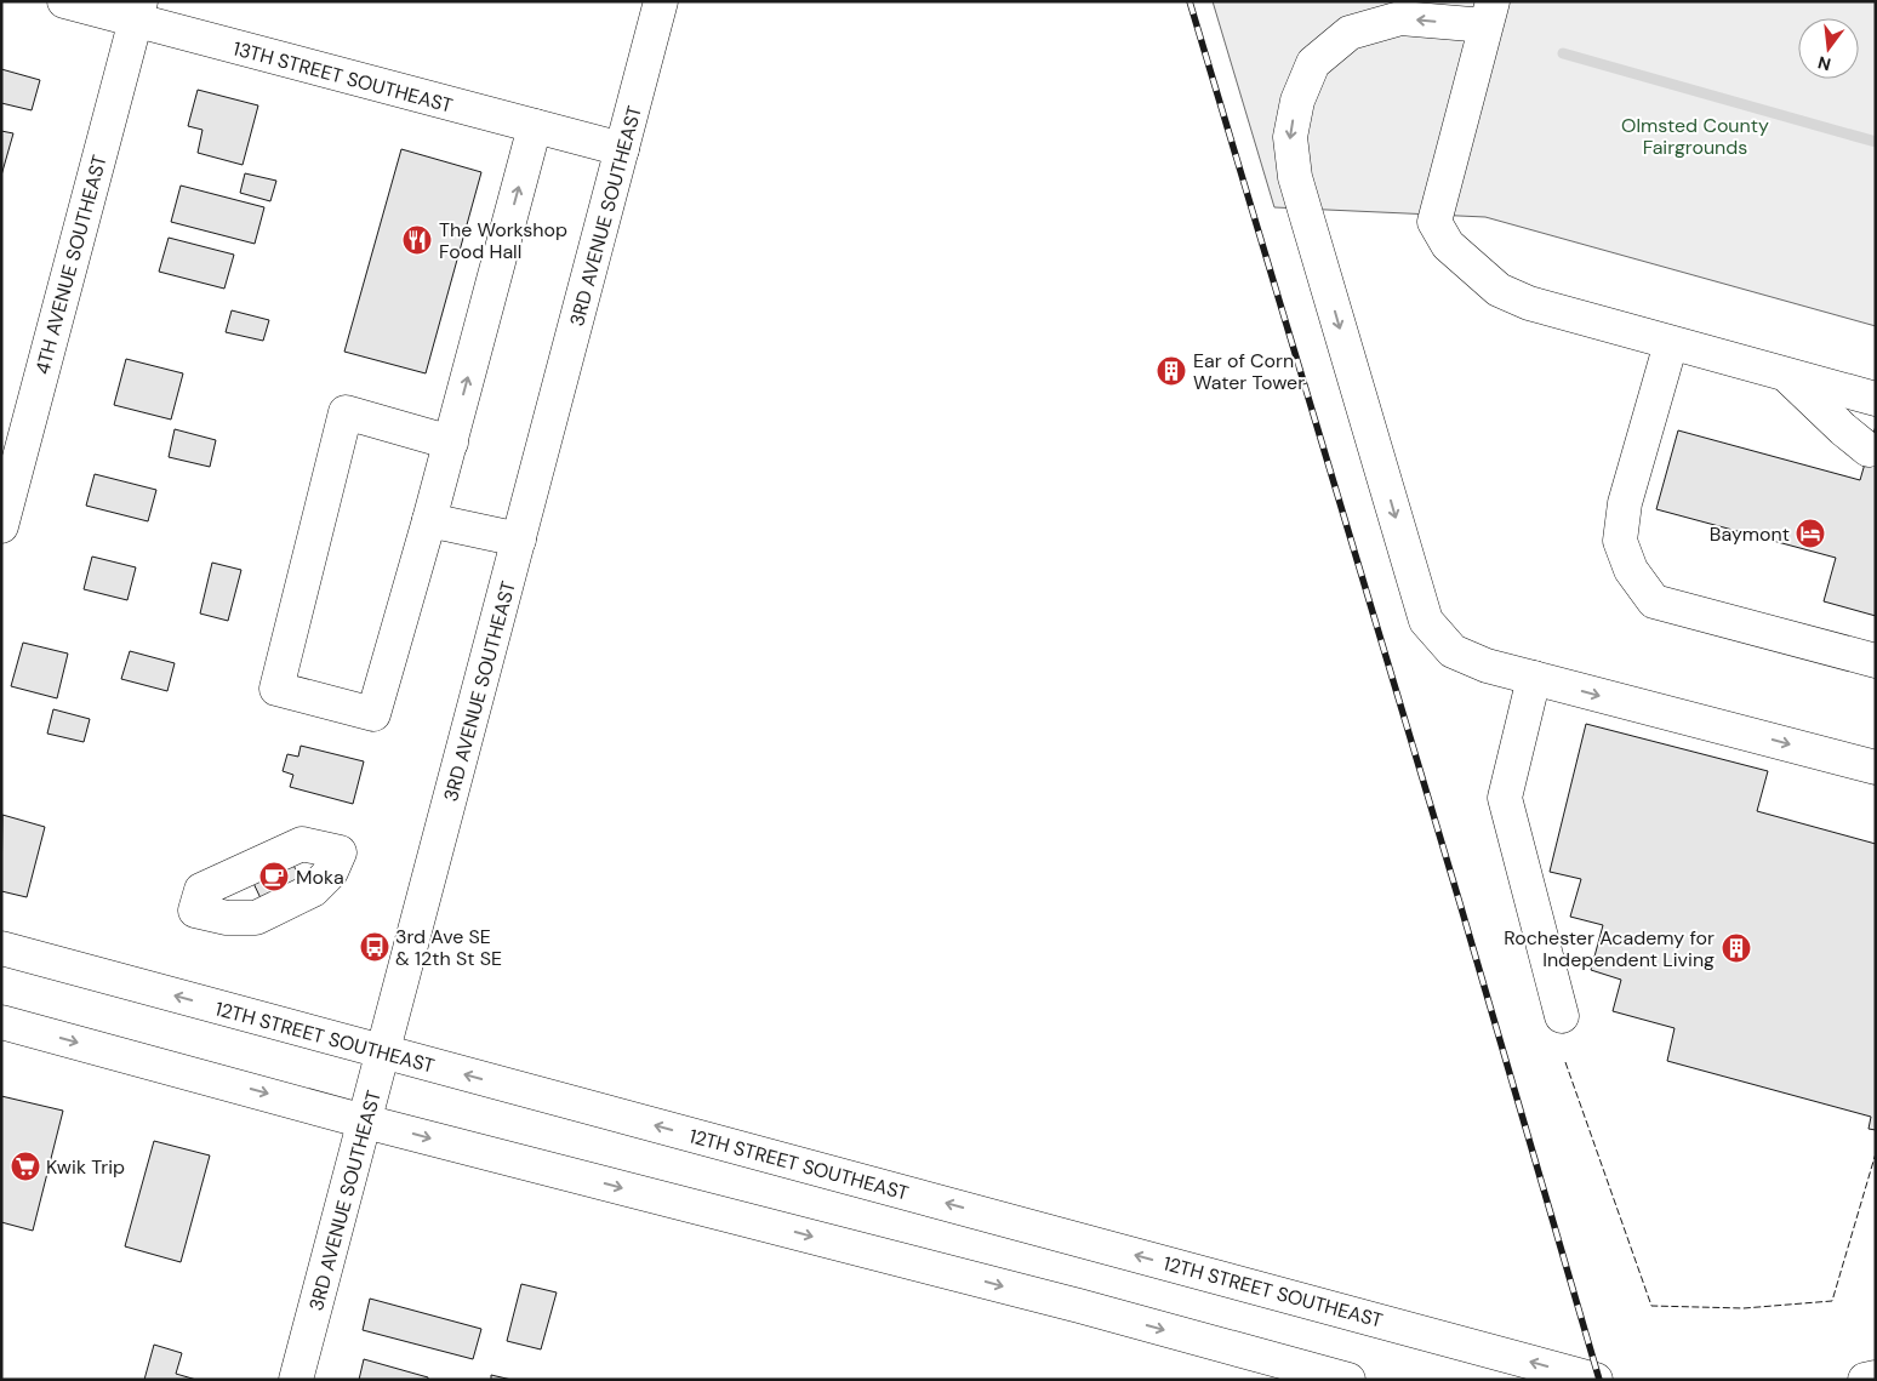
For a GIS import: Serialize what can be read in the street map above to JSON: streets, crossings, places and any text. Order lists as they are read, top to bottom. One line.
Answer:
{"streets":{"main road":["13TH STREET SOUTHEAST","3RD AVENUE SOUTHEAST","4TH AVENUE SOUTHEAST","12TH STREET SOUTHEAST"]},"crossings":[["13TH STREET SOUTHEAST","3RD AVENUE SOUTHEAST"],["13TH STREET SOUTHEAST","4TH AVENUE SOUTHEAST"],["3RD AVENUE SOUTHEAST","12TH STREET SOUTHEAST"]],"parks":["Olmsted County Fairgrounds"],"places":{"restaurant":["The Workshop Food Hall"],"building":["Ear of Corn Water Tower","Rochester Academy for Independent Living"],"hotel":["Baymont"],"cafe":["Moka"],"bus stop":["3rd Ave SE & 12th St SE"],"supermarket":["Kwik Trip"]},"north":"bottom"}
